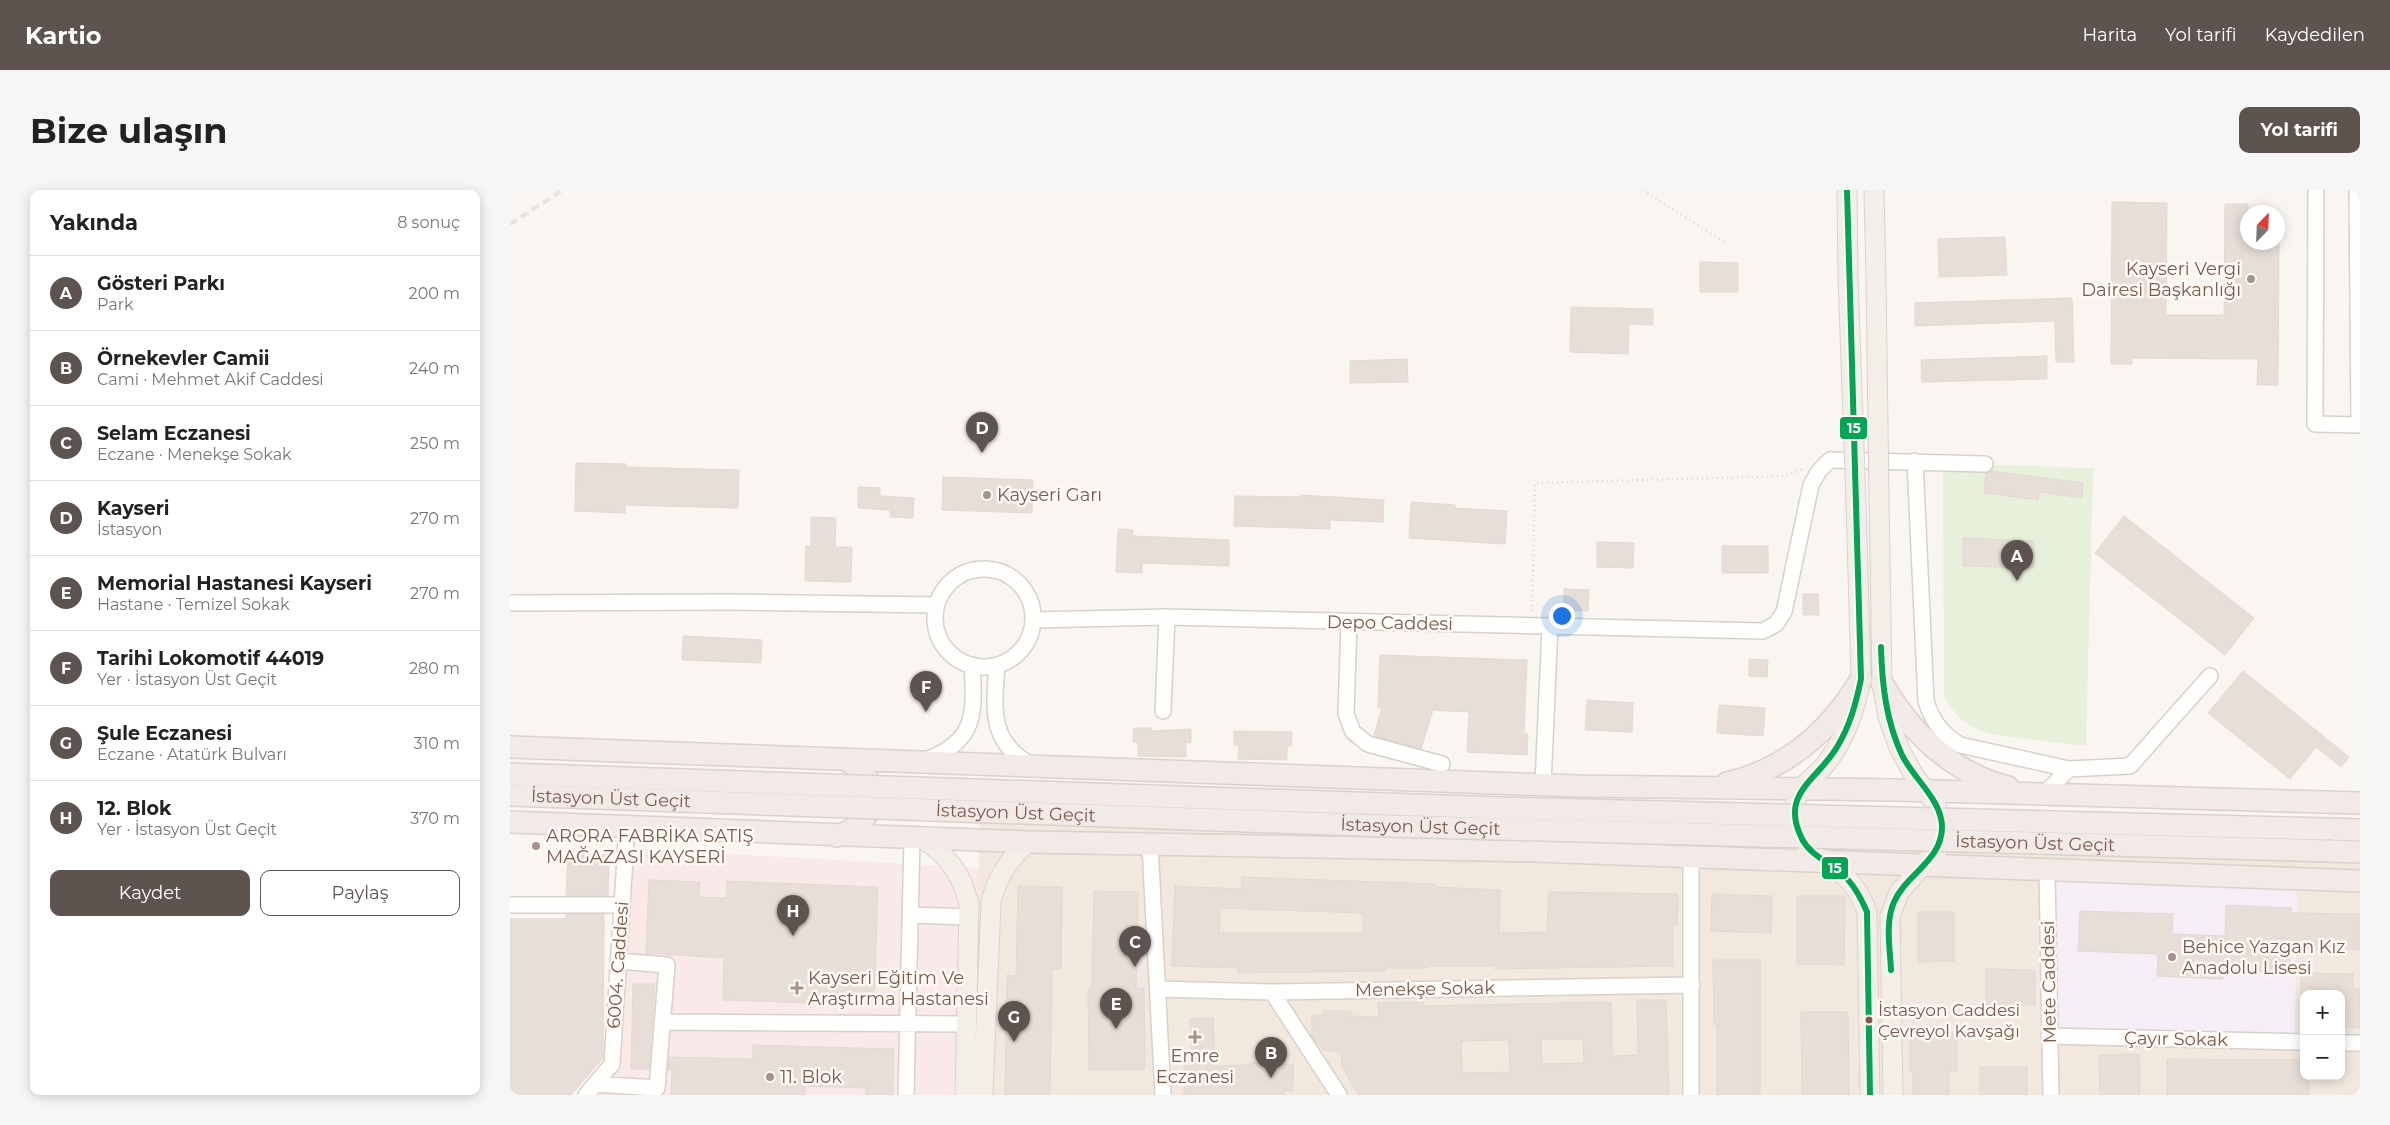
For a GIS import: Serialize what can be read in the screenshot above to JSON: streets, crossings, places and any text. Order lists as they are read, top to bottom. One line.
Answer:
{"streets":{"highway":["İstasyon Üst Geçit"],"street":["Depo Caddesi","6004. Caddesi","Mete Caddesi","Menekşe Sokak","Çayır Sokak"]},"crossings":[["Mete Caddesi","Çayır Sokak"]],"places":{"other":["Kayseri Vergi Dairesi Başkanlığı","Kayseri Garı","ARORA FABRİKA SATIŞ MAĞAZASI KAYSERİ","Behice Yazgan Kız Anadolu Lisesi","İstasyon Caddesi Çevreyol Kavşağı","11. Blok"],"health":["Kayseri Eğitim Ve Araştırma Hastanesi","Emre Eczanesi"]},"lines":["transit line 15"],"north":"top right","page":{"header":"Kartio","nav":["Harita","Yol tarifi","Kaydedilen"],"buttons":["Yol tarifi",["Kaydet","Paylaş"]],"title":"Bize ulaşın","heading":["Yakında","8 sonuç"],"list":[{"mark":"A","name":"Gösteri Parkı","note":"Park","value":"200 m"},{"mark":"B","name":"Örnekevler Camii","note":"Cami · Mehmet Akif Caddesi","value":"240 m"},{"mark":"C","name":"Selam Eczanesi","note":"Eczane · Menekşe Sokak","value":"250 m"},{"mark":"D","name":"Kayseri","note":"İstasyon","value":"270 m"},{"mark":"E","name":"Memorial Hastanesi Kayseri","note":"Hastane · Temizel Sokak","value":"270 m"},{"mark":"F","name":"Tarihi Lokomotif 44019","note":"Yer · İstasyon Üst Geçit","value":"280 m"},{"mark":"G","name":"Şule Eczanesi","note":"Eczane · Atatürk Bulvarı","value":"310 m"},{"mark":"H","name":"12. Blok","note":"Yer · İstasyon Üst Geçit","value":"370 m"}],"pins":["D","A","F","H","C","E","G","B"],"map_buttons":["+","−"]}}
